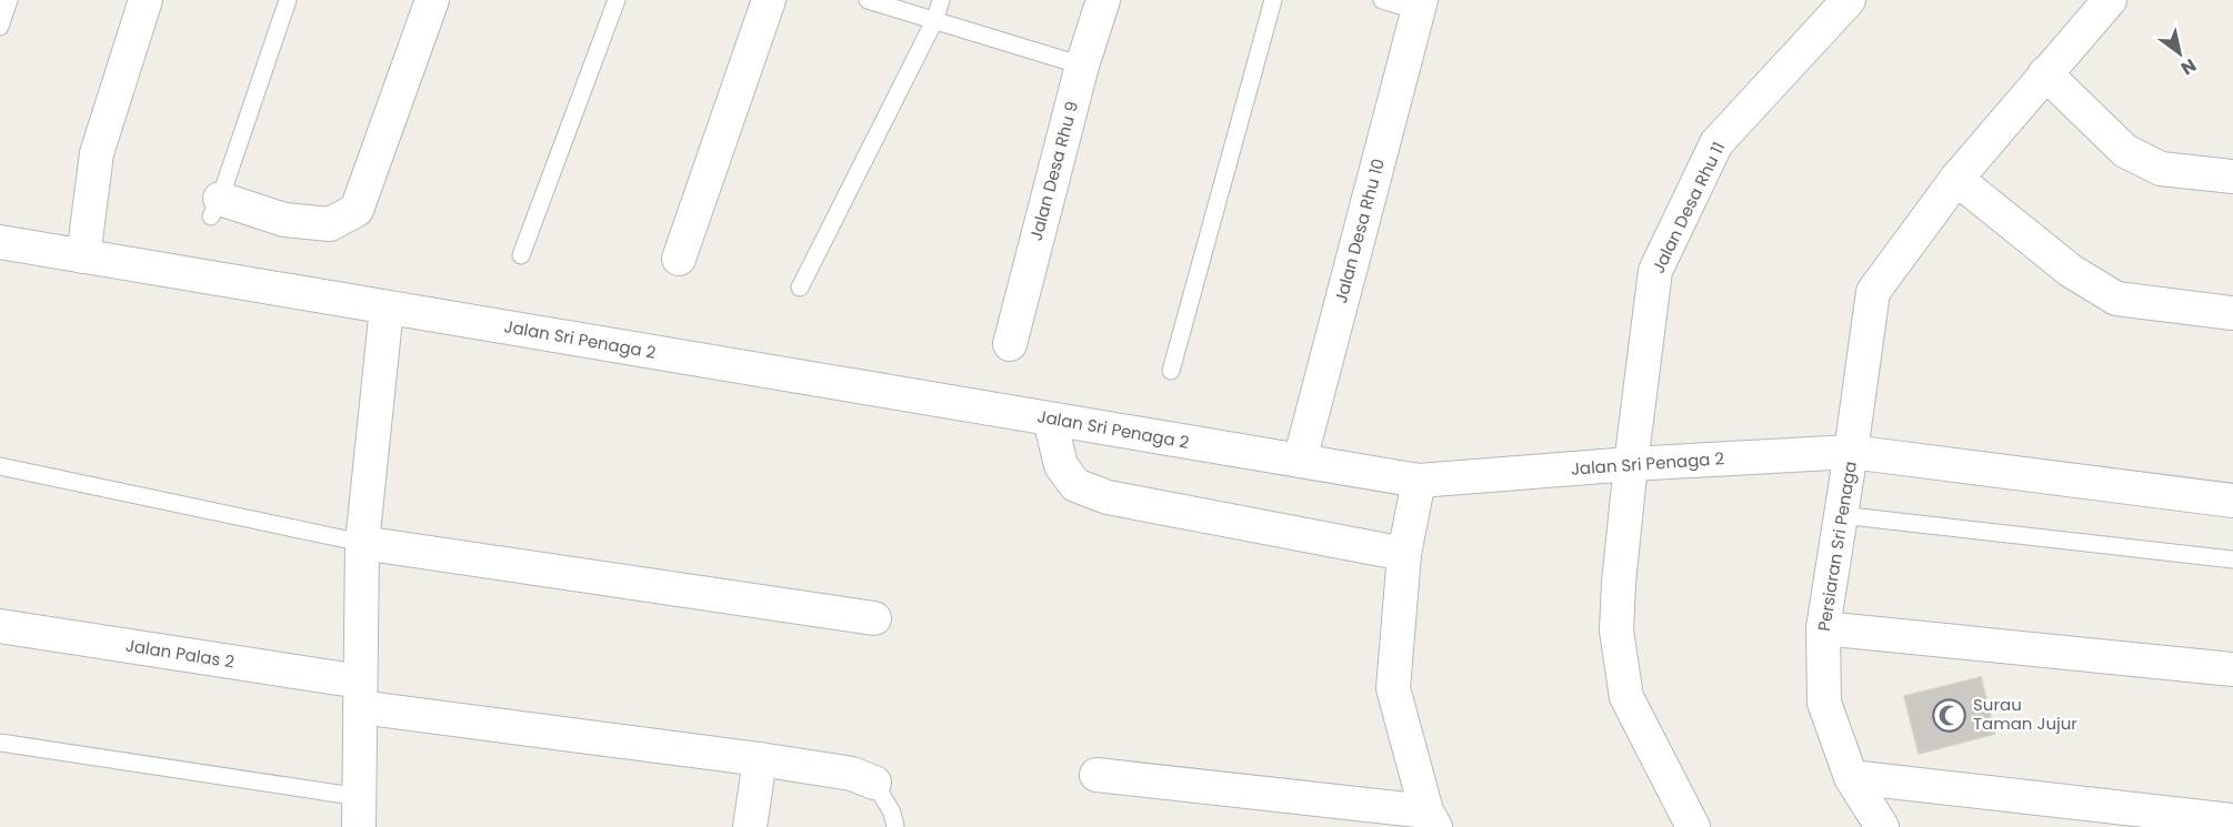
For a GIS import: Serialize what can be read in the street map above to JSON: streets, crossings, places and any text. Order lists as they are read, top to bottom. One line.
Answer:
{"streets":{"street":["Jalan Desa Rhu 9","Jalan Desa Rhu 11","Jalan Desa Rhu 10","Jalan Sri Penaga 2","Persiaran Sri Penaga","Jalan Palas 2"]},"crossings":[["Jalan Desa Rhu 11","Jalan Sri Penaga 2"],["Jalan Desa Rhu 10","Jalan Sri Penaga 2"],["Jalan Sri Penaga 2","Persiaran Sri Penaga"]],"places":{"mosque":["Surau Taman Jujur"]},"north":"bottom right"}
